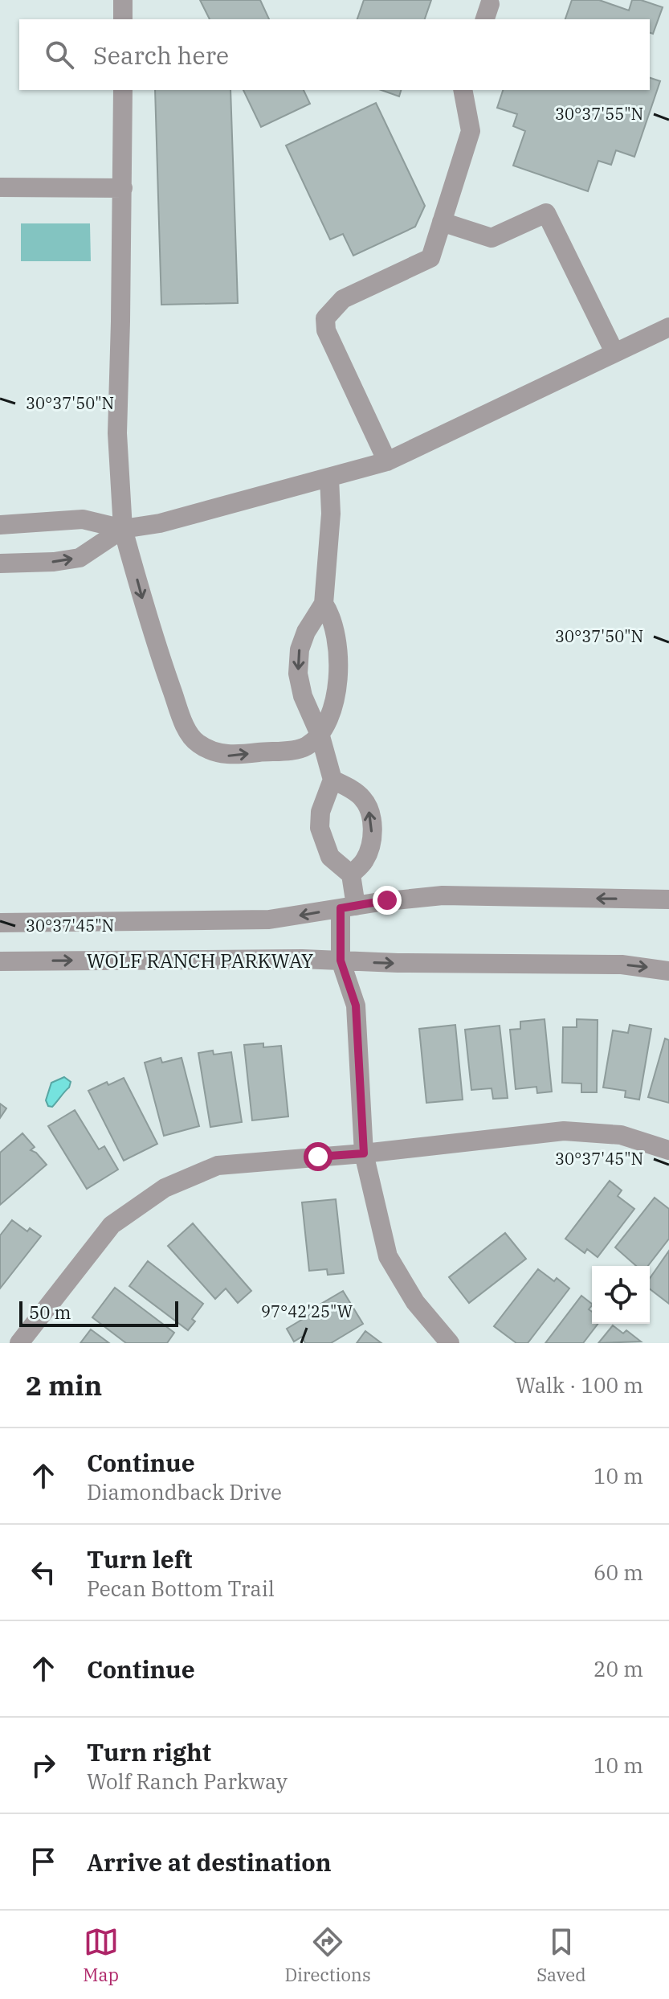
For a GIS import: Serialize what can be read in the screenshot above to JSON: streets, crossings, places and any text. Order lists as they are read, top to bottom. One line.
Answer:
{"streets":{"street":["WOLF RANCH PARKWAY"]},"scale_bar":"50 m","page":{"search":"Search here","scale":"50 m","heading":["2 min","Walk · 100 m"],"list":[["Continue","Diamondback Drive","10 m"],["Turn left","Pecan Bottom Trail","60 m"],["Continue","20 m"],["Turn right","Wolf Ranch Parkway","10 m"],"Arrive at destination"],"nav":["Map","Directions","Saved"]},"coordinates":["30°37'55\"N","30°37'50\"N","30°37'45\"N","97°42'25\"W"]}
